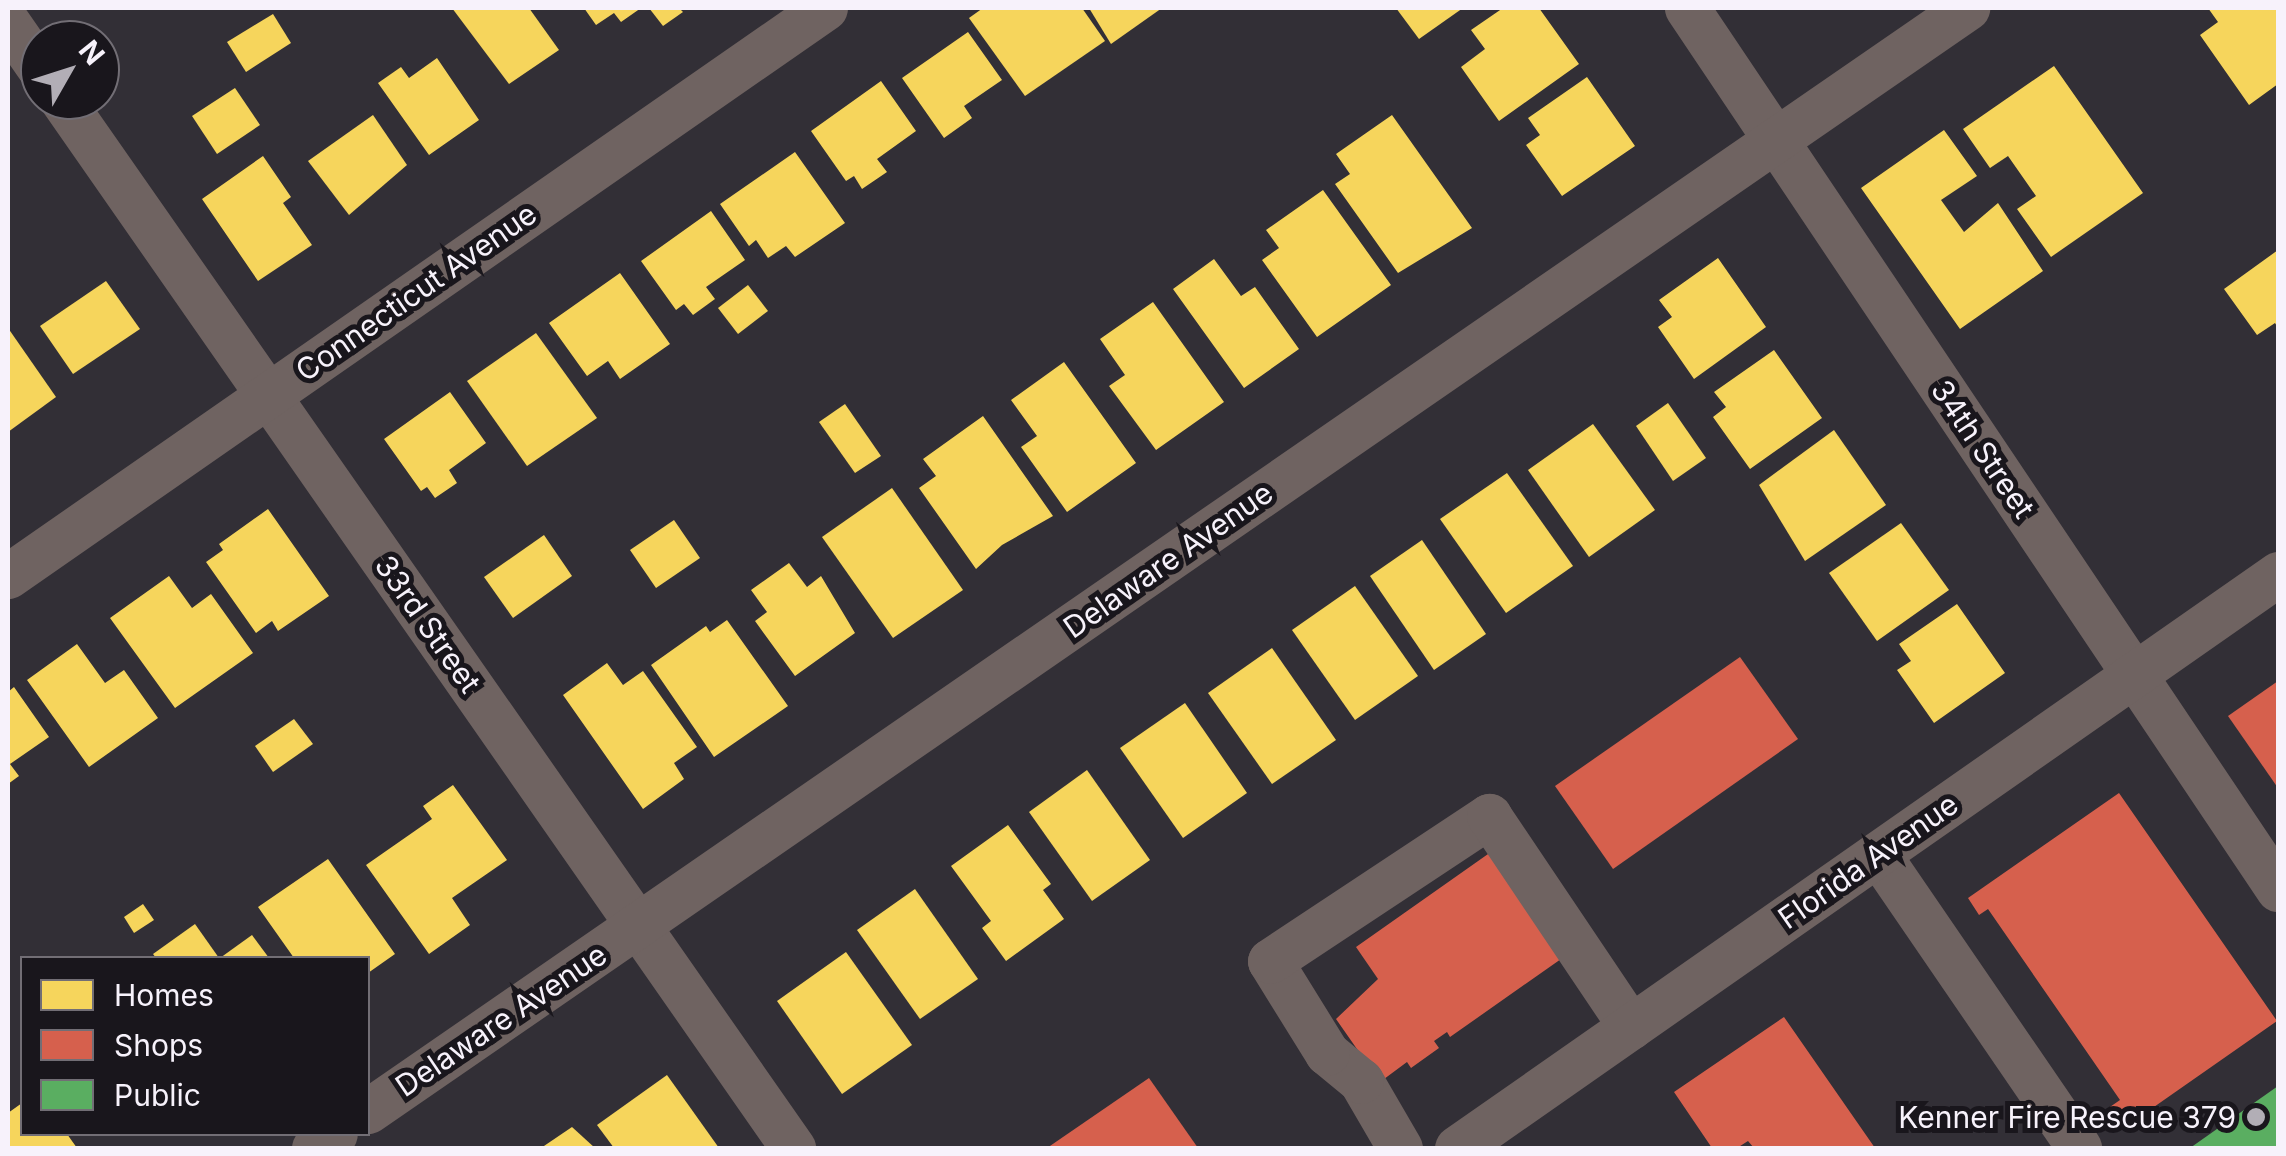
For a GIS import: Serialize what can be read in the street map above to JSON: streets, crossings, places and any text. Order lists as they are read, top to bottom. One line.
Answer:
{"streets":{"street":["Connecticut Avenue","34th Street","Delaware Avenue","33rd Street","Florida Avenue"]},"crossings":[["Connecticut Avenue","33rd Street"],["34th Street","Delaware Avenue"],["34th Street","Florida Avenue"],["Delaware Avenue","33rd Street"]],"places":["Kenner Fire Rescue 379"],"legend":["Homes","Shops","Public"],"north":"top right"}
